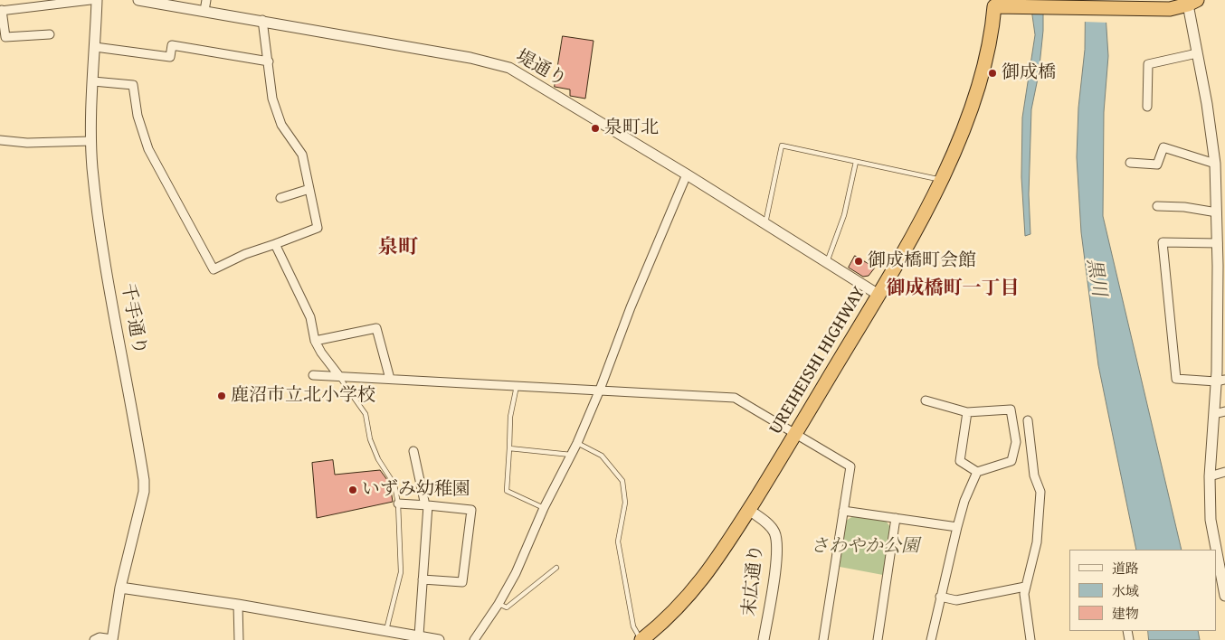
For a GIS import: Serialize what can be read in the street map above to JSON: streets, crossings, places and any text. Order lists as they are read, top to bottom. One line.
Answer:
{"streets":{"highway":["UREIHEISHI HIGHWAY"],"street":["堤通り","千手通り","末広通り"]},"crossings":[["堤通り","UREIHEISHI HIGHWAY"],["UREIHEISHI HIGHWAY","末広通り"]],"districts":["泉町","御成橋町一丁目"],"water":["黒川"],"parks":["さわやか公園"],"places":["御成橋","泉町北","御成橋町会館","鹿沼市立北小学校","いずみ幼稚園"],"legend":["道路","水域","建物"]}
